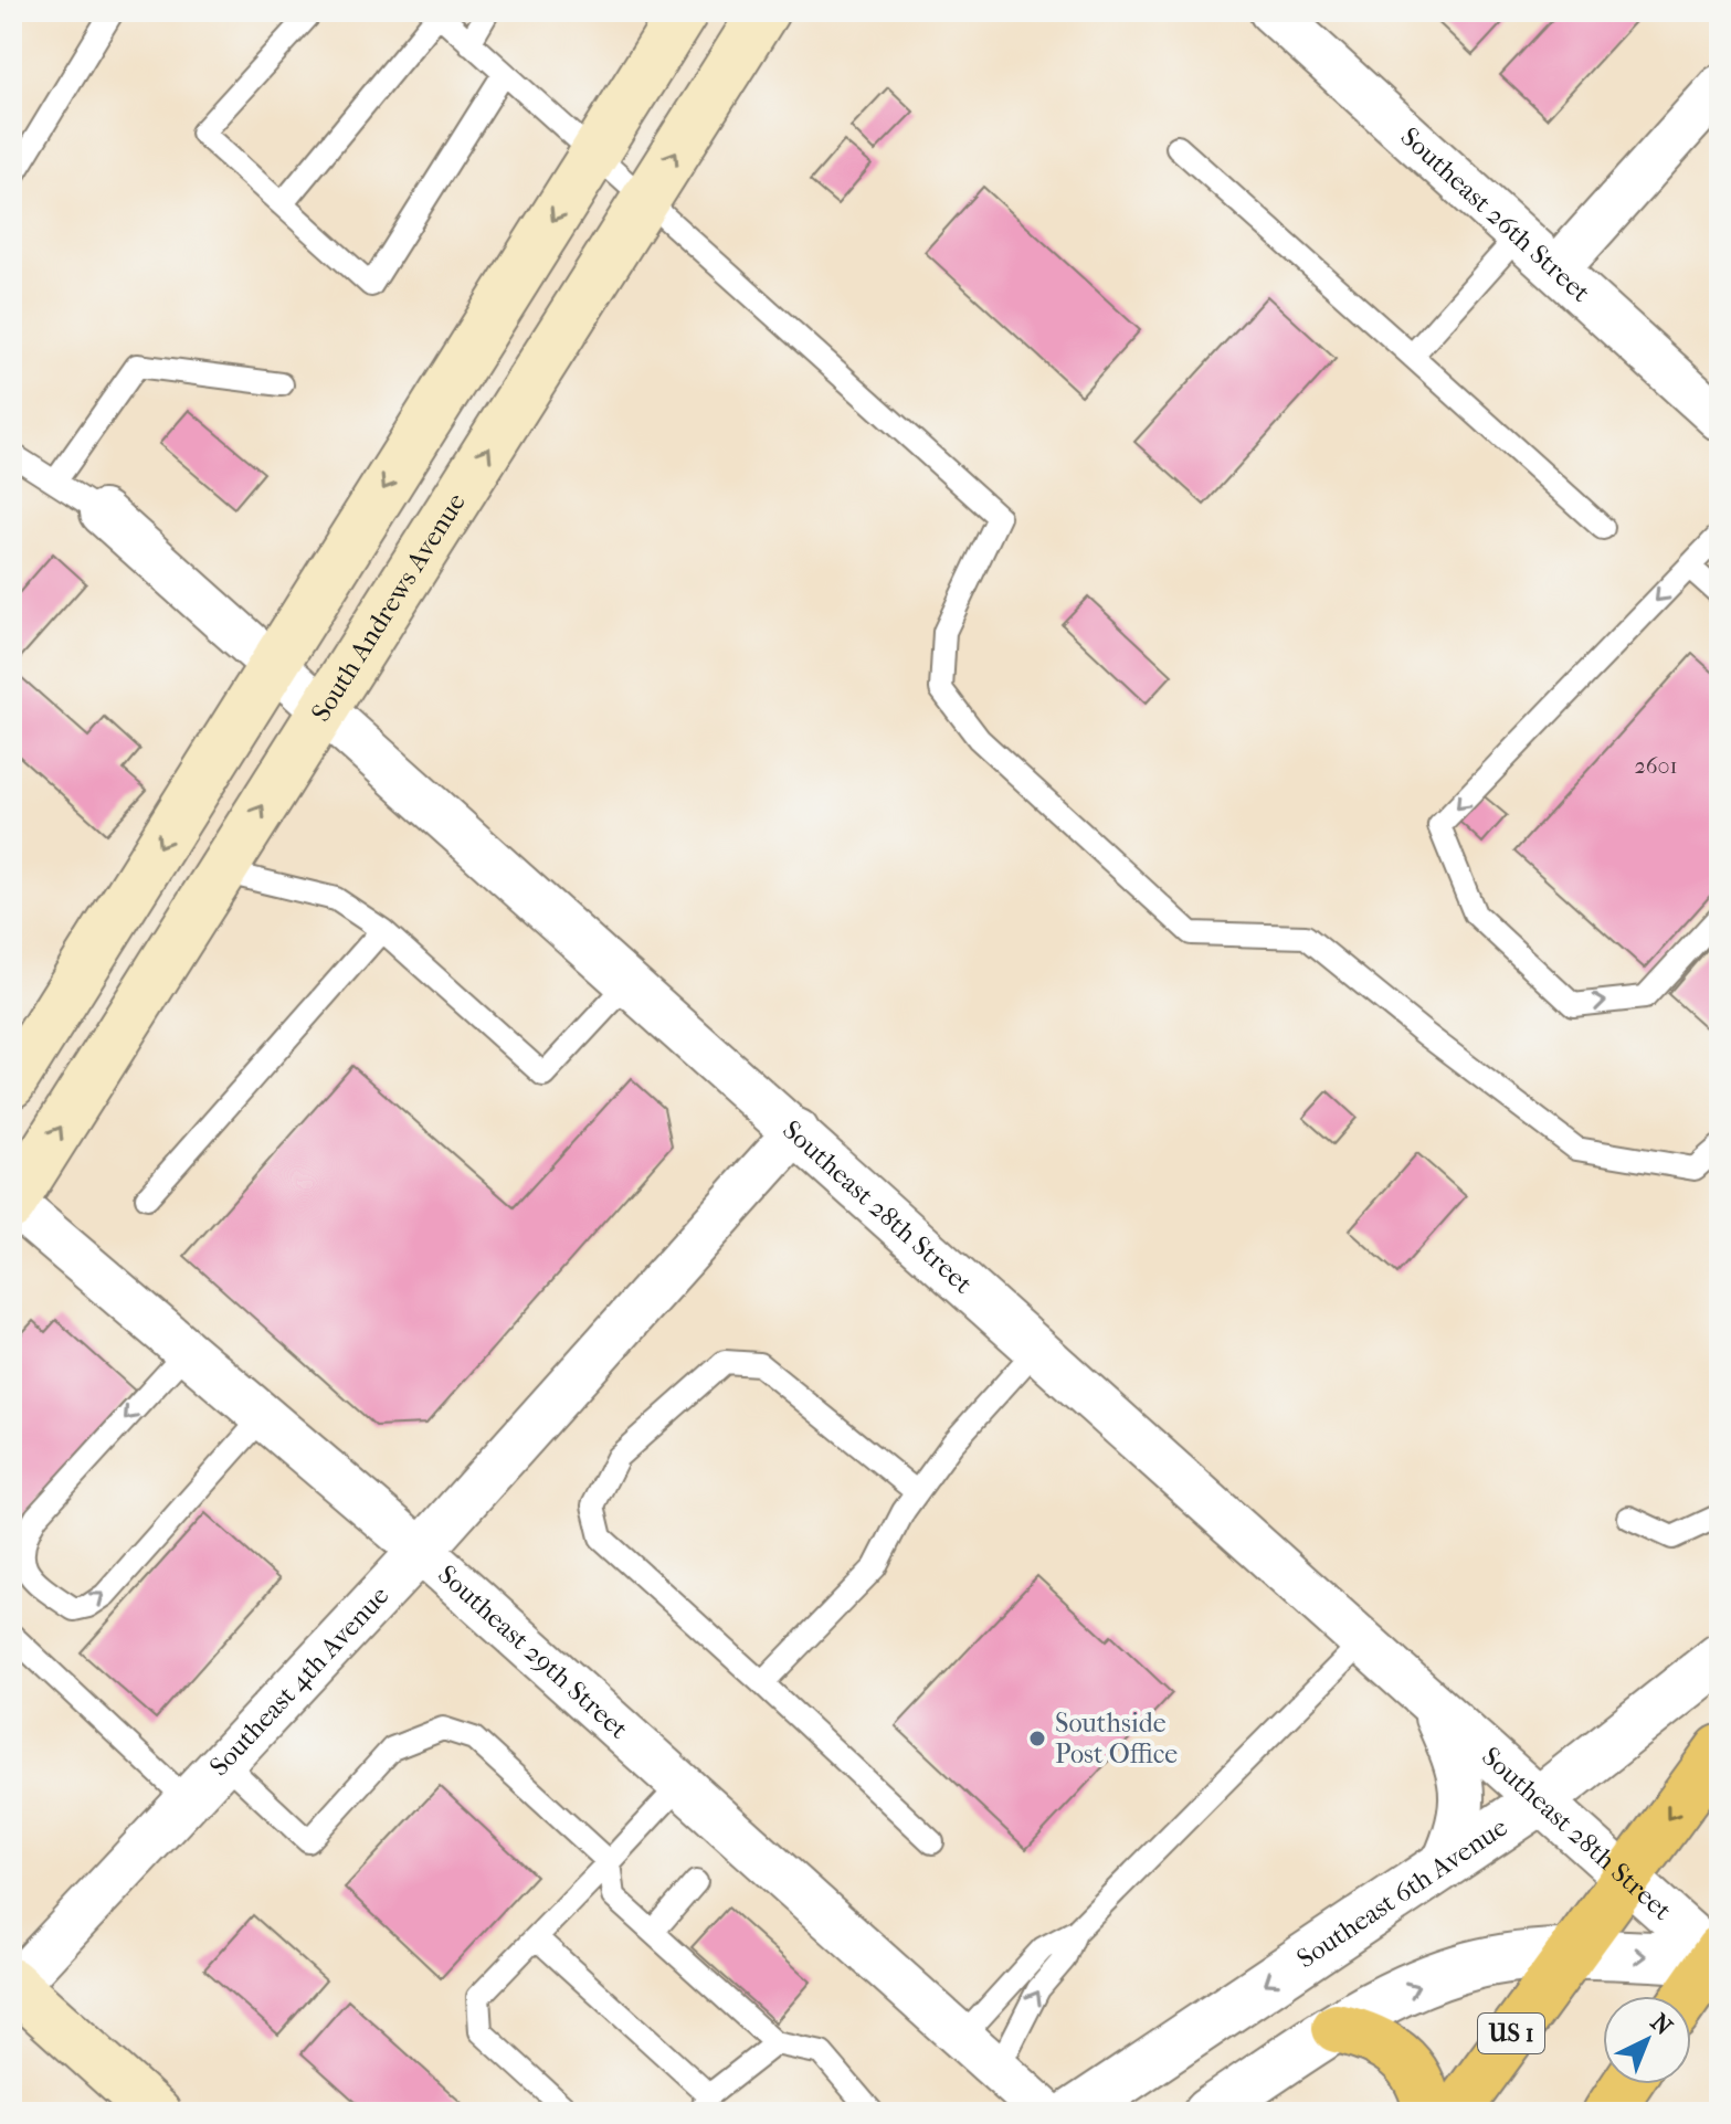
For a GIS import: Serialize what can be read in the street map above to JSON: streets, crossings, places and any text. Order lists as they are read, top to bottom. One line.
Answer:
{"streets":{"main road":["South Andrews Avenue","US 1"],"street":["Southeast 26th Street","Southeast 28th Street","Southeast 29th Street","Southeast 4th Avenue","Southeast 6th Avenue"]},"crossings":[["South Andrews Avenue","Southeast 28th Street"],["South Andrews Avenue","Southeast 29th Street"],["Southeast 28th Street","Southeast 4th Avenue"],["Southeast 28th Street","Southeast 6th Avenue"],["Southeast 28th Street","US 1"],["Southeast 29th Street","Southeast 4th Avenue"]],"places":["Southside Post Office"],"house_numbers":["2601"],"north":"top right"}
